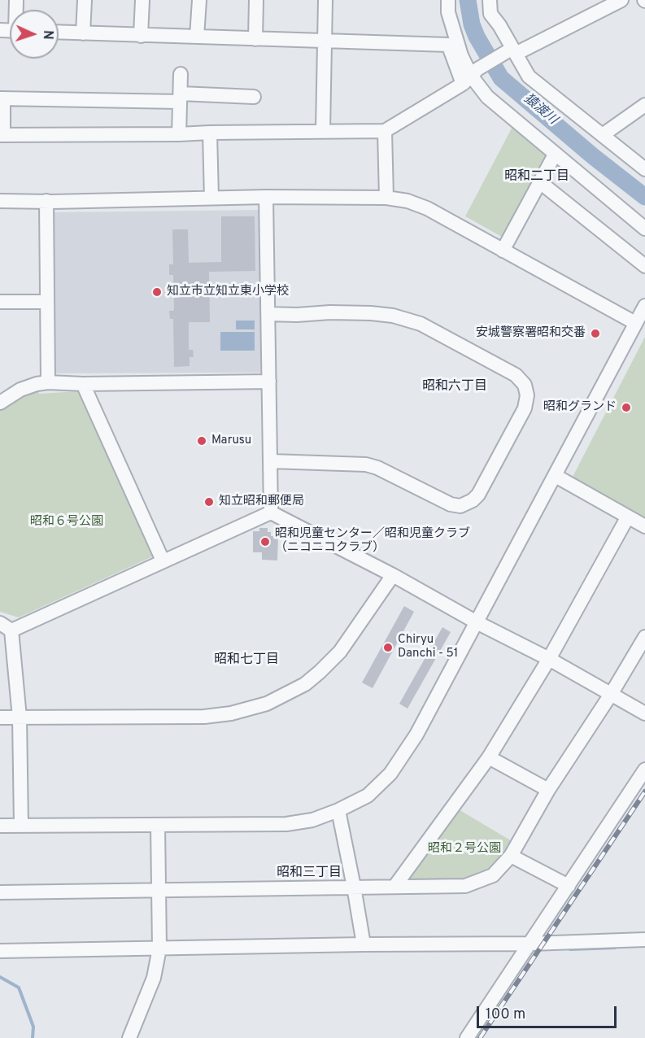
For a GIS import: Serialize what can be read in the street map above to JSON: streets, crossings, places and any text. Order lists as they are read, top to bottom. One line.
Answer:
{"districts":["昭和二丁目","昭和六丁目","昭和七丁目","昭和三丁目"],"water":["猿渡川"],"parks":["昭和６号公園","昭和２号公園"],"places":["知立市立知立東小学校","安城警察署昭和交番","昭和グランド","Marusu","知立昭和郵便局","昭和児童センター／昭和児童クラブ （ニコニコクラブ）","Chiryu Danchi - 51"],"scale_bar":"100 m","north":"right"}
